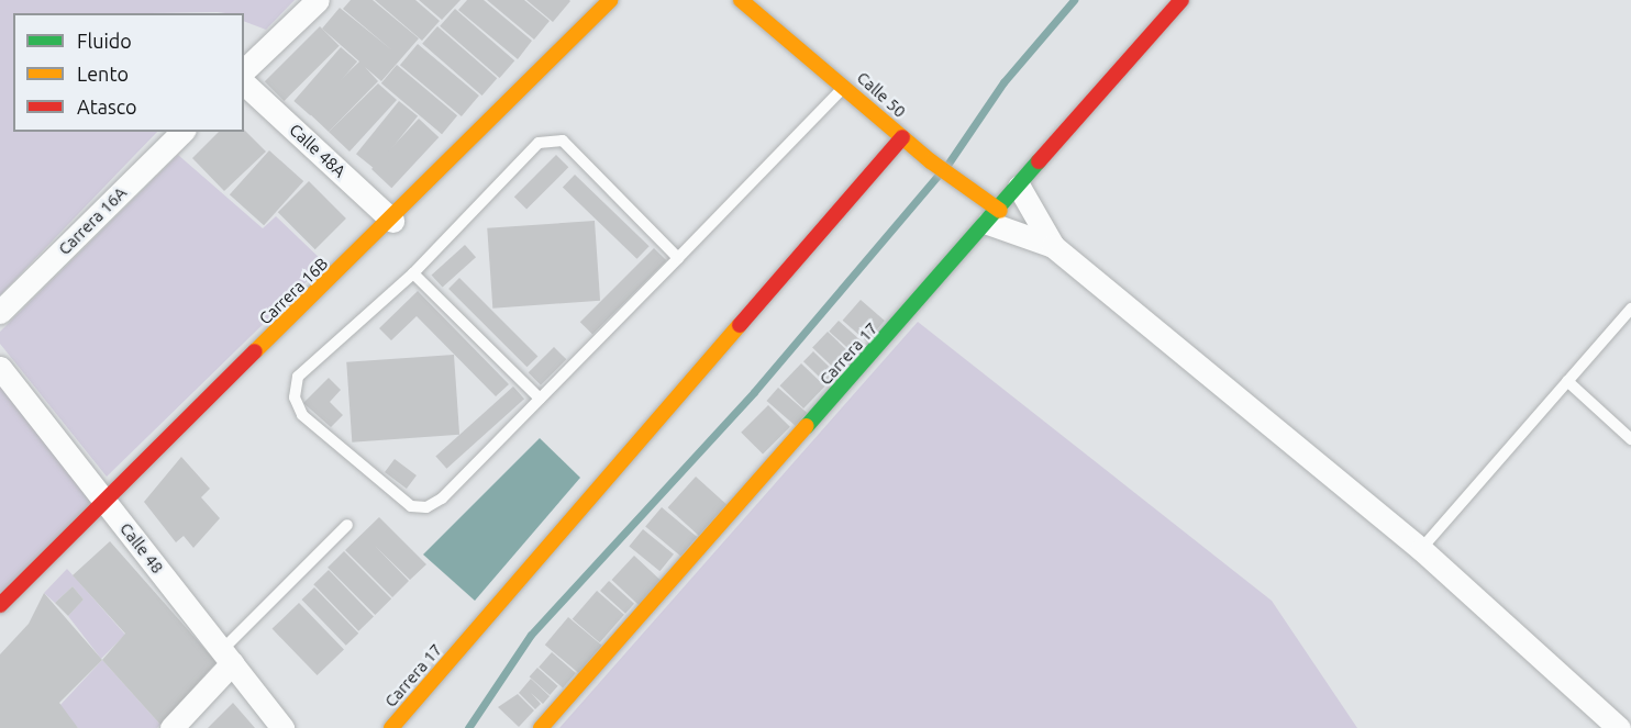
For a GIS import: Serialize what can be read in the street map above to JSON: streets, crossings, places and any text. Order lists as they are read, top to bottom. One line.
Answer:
{"streets":{"street":["Calle 50","Calle 48A","Carrera 16A","Carrera 16B","Carrera 17","Calle 48"]},"crossings":[["Calle 50","Carrera 17"],["Calle 48A","Carrera 16B"],["Carrera 16B","Calle 48"]],"legend":["Fluido","Lento","Atasco"]}
